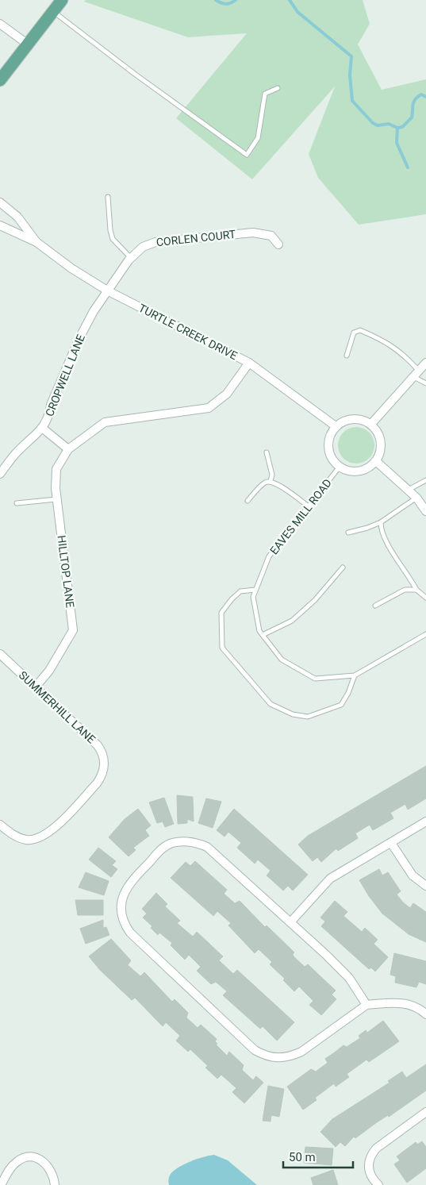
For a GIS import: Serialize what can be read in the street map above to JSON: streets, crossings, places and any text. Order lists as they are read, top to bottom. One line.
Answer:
{"streets":{"street":["CORLEN COURT","TURTLE CREEK DRIVE","CROPWELL LANE","HILLTOP LANE","SUMMERHILL LANE"],"lane":["EAVES MILL ROAD"]},"crossings":[["CORLEN COURT","TURTLE CREEK DRIVE"],["CORLEN COURT","CROPWELL LANE"],["TURTLE CREEK DRIVE","CROPWELL LANE"],["TURTLE CREEK DRIVE","EAVES MILL ROAD"],["TURTLE CREEK DRIVE","HILLTOP LANE"],["HILLTOP LANE","SUMMERHILL LANE"]],"scale_bar":"50 m"}
